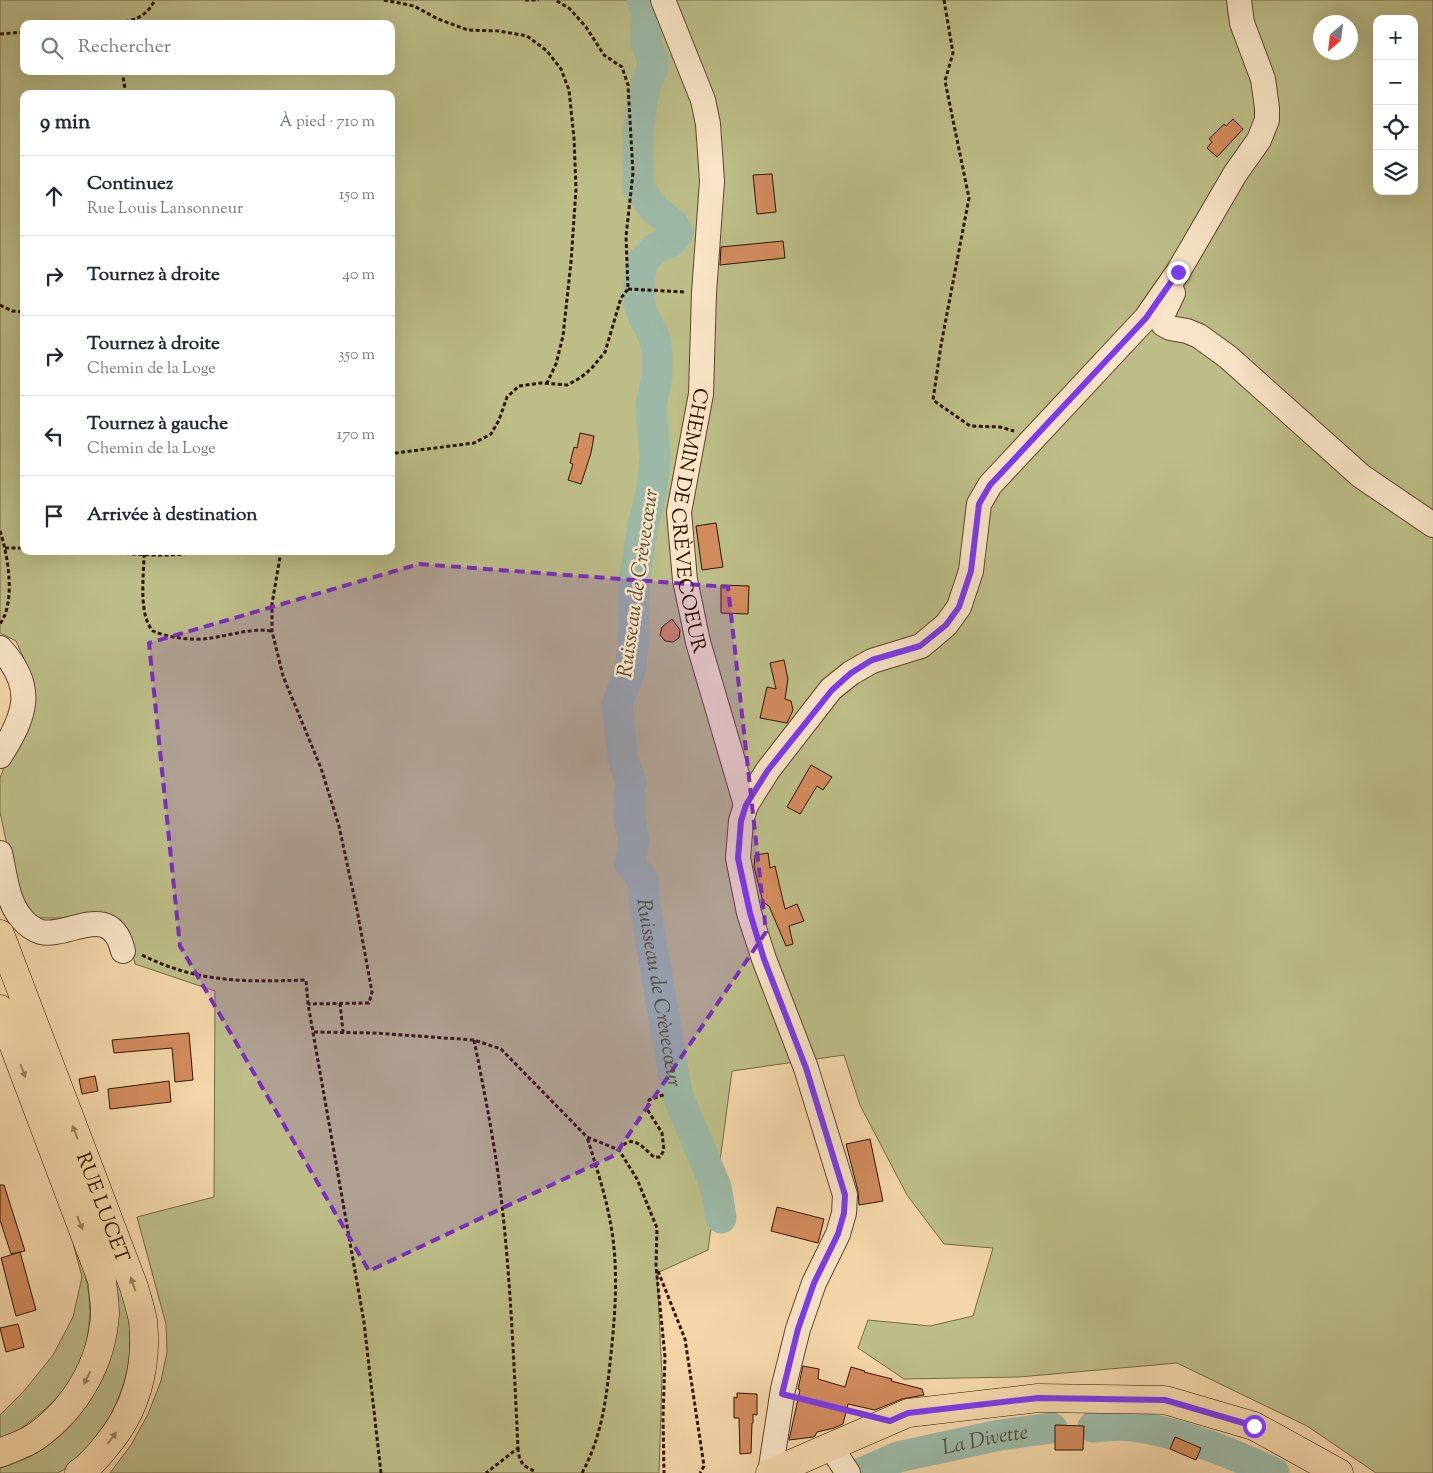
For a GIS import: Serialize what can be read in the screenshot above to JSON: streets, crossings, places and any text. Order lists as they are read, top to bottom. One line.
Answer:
{"streets":{"main road":["RUE LUCET"],"street":["CHEMIN DE CRÈVECOEUR"]},"water":["Ruisseau de Crèvecœur","La Divette"],"north":"bottom left","page":{"map_buttons":["+","−"],"search":"Rechercher","heading":["9 min","À pied · 710 m"],"list":[["Continuez","Rue Louis Lansonneur","150 m"],["Tournez à droite","40 m"],["Tournez à droite","Chemin de la Loge","350 m"],["Tournez à gauche","Chemin de la Loge","170 m"],"Arrivée à destination"]}}
